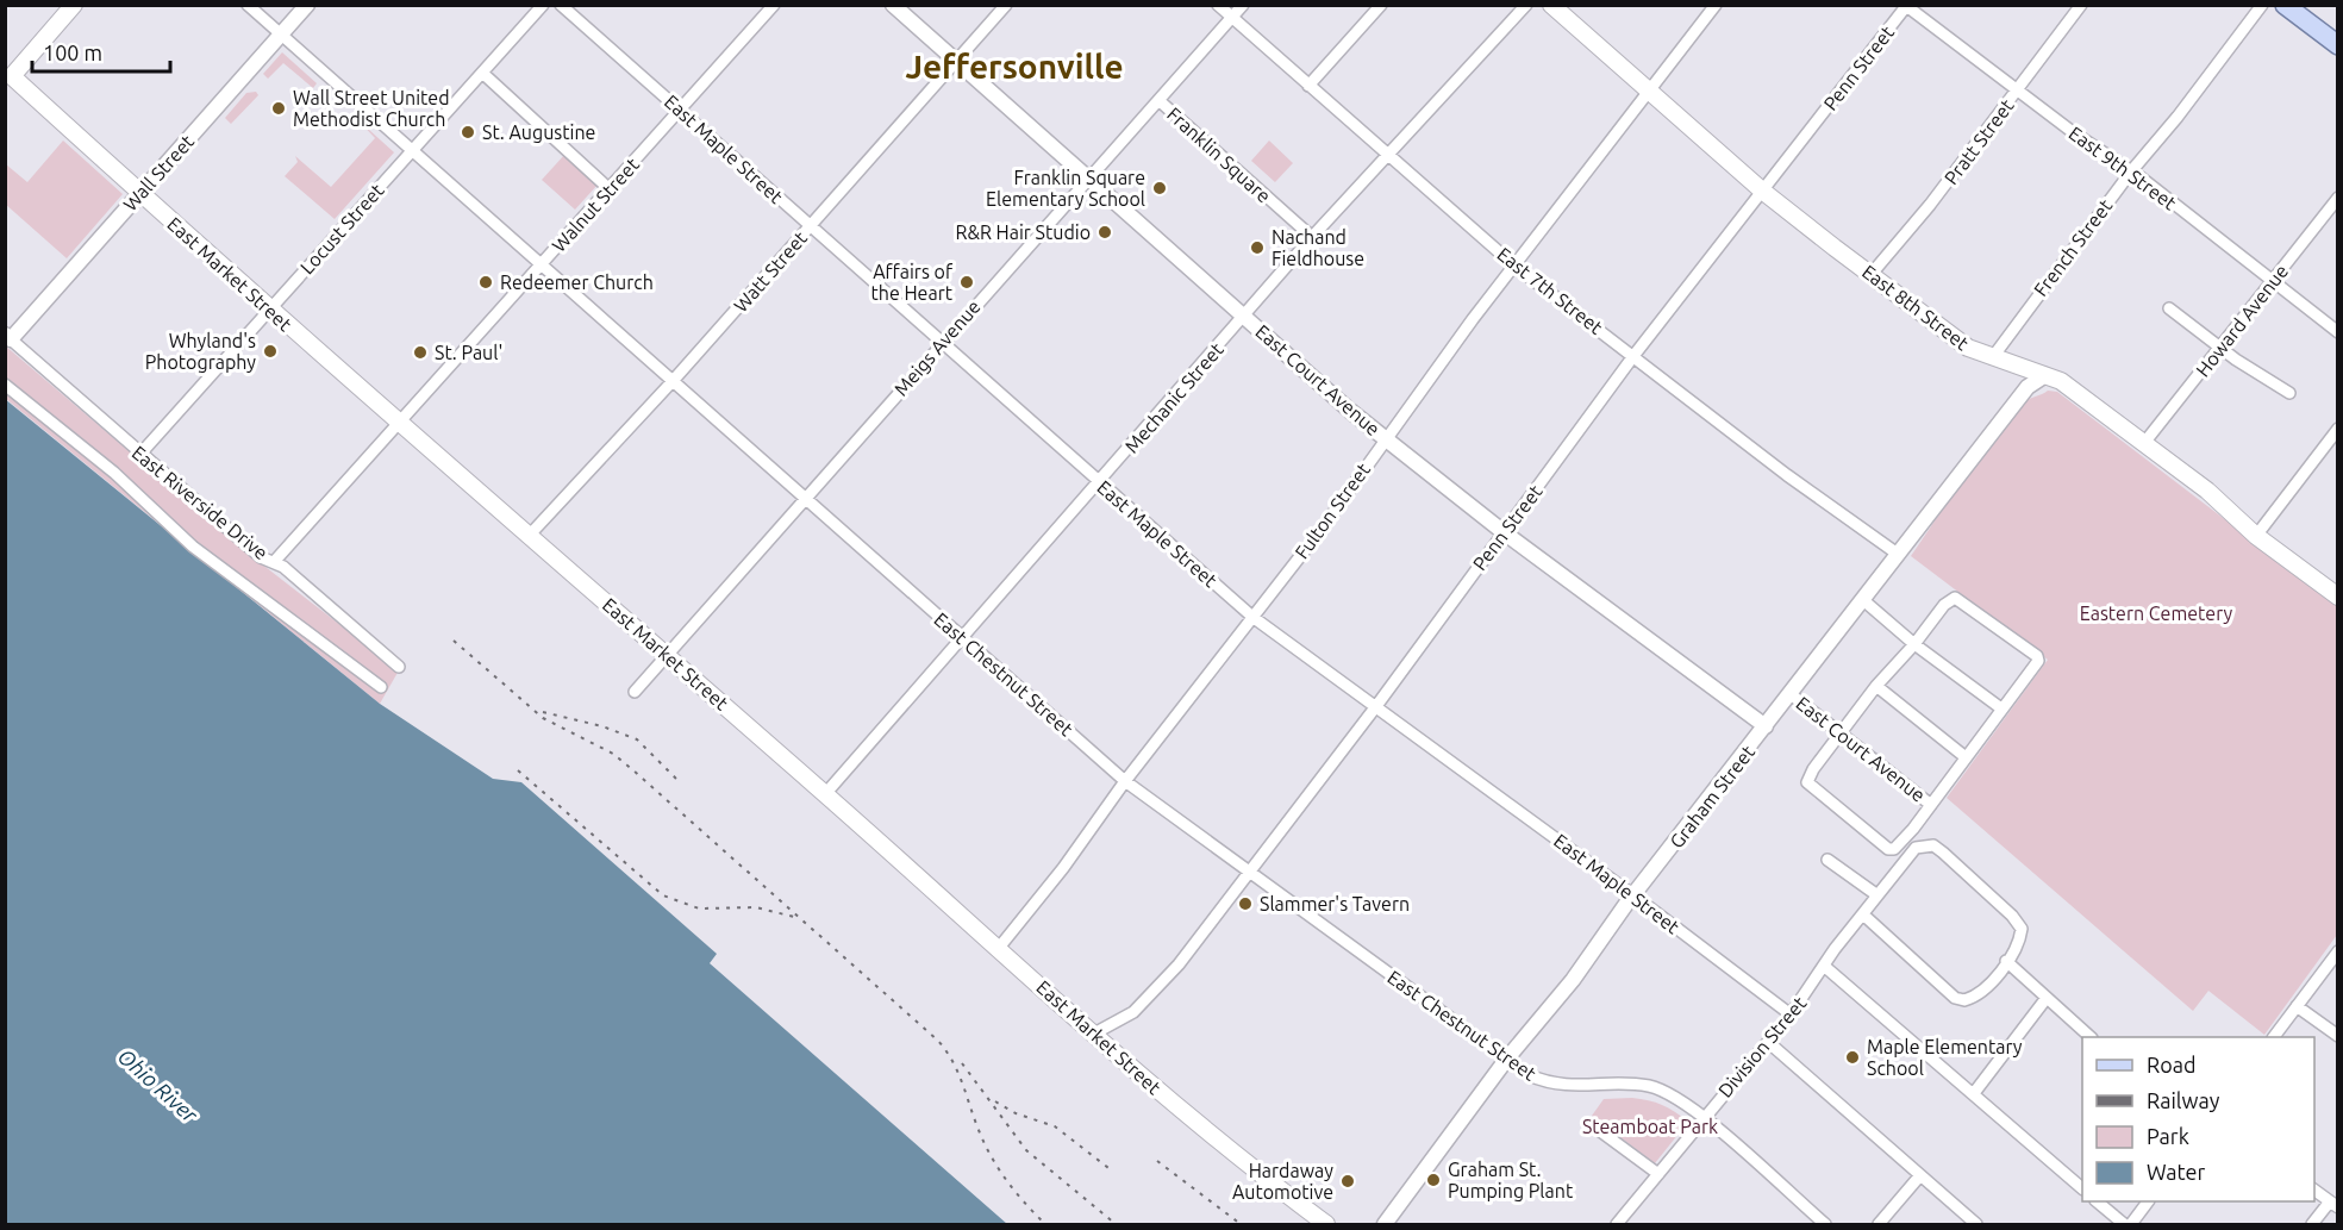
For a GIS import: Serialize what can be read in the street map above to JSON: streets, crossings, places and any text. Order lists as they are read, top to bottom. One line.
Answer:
{"streets":{"main road":["East Market Street","East 8th Street"],"street":["Penn Street","Pratt Street","East Maple Street","Franklin Square","East 9th Street","Wall Street","Walnut Street","Locust Street","French Street","Watt Street","East 7th Street","Howard Avenue","Meigs Avenue","East Court Avenue","Mechanic Street","East Riverside Drive","Fulton Street","East Chestnut Street","Graham Street","Division Street"]},"crossings":[["Penn Street","East Maple Street"],["Penn Street","East 9th Street"],["Penn Street","East Market Street"],["Penn Street","East 7th Street"],["Penn Street","East 8th Street"],["Penn Street","East Court Avenue"],["Penn Street","East Chestnut Street"],["Pratt Street","East 9th Street"],["Pratt Street","East 8th Street"],["East Maple Street","Walnut Street"],["East Maple Street","Watt Street"],["East Maple Street","Meigs Avenue"],["East Maple Street","Mechanic Street"],["East Maple Street","Fulton Street"],["East Maple Street","Graham Street"],["East Maple Street","Division Street"],["Franklin Square","Meigs Avenue"],["Franklin Square","Mechanic Street"],["East 9th Street","French Street"],["East 9th Street","Howard Avenue"],["Wall Street","East Market Street"],["Wall Street","East Riverside Drive"],["Wall Street","East Chestnut Street"],["Walnut Street","East Market Street"],["Walnut Street","East Riverside Drive"],["Walnut Street","East Chestnut Street"],["Locust Street","East Market Street"],["Locust Street","East Riverside Drive"],["Locust Street","East Chestnut Street"],["French Street","East 8th Street"],["Watt Street","East Market Street"],["Watt Street","East Court Avenue"],["Watt Street","East Chestnut Street"],["East Market Street","Meigs Avenue"],["East Market Street","Mechanic Street"],["East Market Street","Fulton Street"],["East 7th Street","Meigs Avenue"],["East 7th Street","Mechanic Street"],["East 7th Street","Fulton Street"],["East 7th Street","Graham Street"],["East 8th Street","Howard Avenue"],["East 8th Street","Fulton Street"],["East 8th Street","Graham Street"],["Meigs Avenue","East Court Avenue"],["Meigs Avenue","East Chestnut Street"],["East Court Avenue","Mechanic Street"],["East Court Avenue","Fulton Street"],["East Court Avenue","Graham Street"],["Mechanic Street","East Chestnut Street"],["Fulton Street","East Chestnut Street"],["East Chestnut Street","Graham Street"],["East Chestnut Street","Division Street"]],"districts":["Jeffersonville"],"water":["Ohio River"],"parks":["Eastern Cemetery","Steamboat Park"],"places":["Wall Street United Methodist Church","St. Augustine","Franklin Square Elementary School","R&R Hair Studio","Nachand Fieldhouse","Redeemer Church","Affairs of the Heart","Whyland's Photography","St. Paul'","Slammer's Tavern","Maple Elementary School","Graham St. Pumping Plant","Hardaway Automotive"],"legend":["Road","Railway","Park","Water"],"scale_bar":"100 m"}
